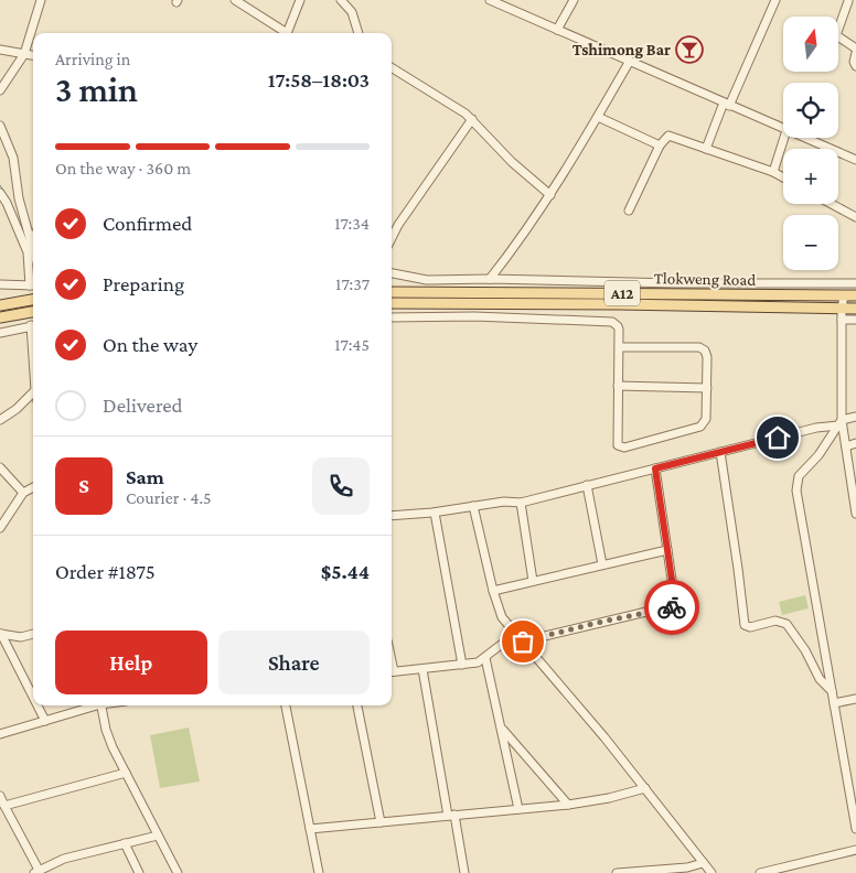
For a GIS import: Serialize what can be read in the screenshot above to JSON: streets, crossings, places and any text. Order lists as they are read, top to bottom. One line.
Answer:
{"streets":{"main road":["Tlokweng Road","A12"]},"places":{"bar":["Tshimong Bar"]},"north":"top","page":{"map_buttons":["+","−"],"heading":["3 min","Arriving in","17:58–18:03"],"panel":["Sam","Courier · 4.5","Order #1875","$5.44"],"bar":"On the way · 360 m","list":[["Confirmed","17:34"],["Preparing","17:37"],["On the way","17:45"],"Delivered"],"round":"S","buttons":["Help","Share"]}}
